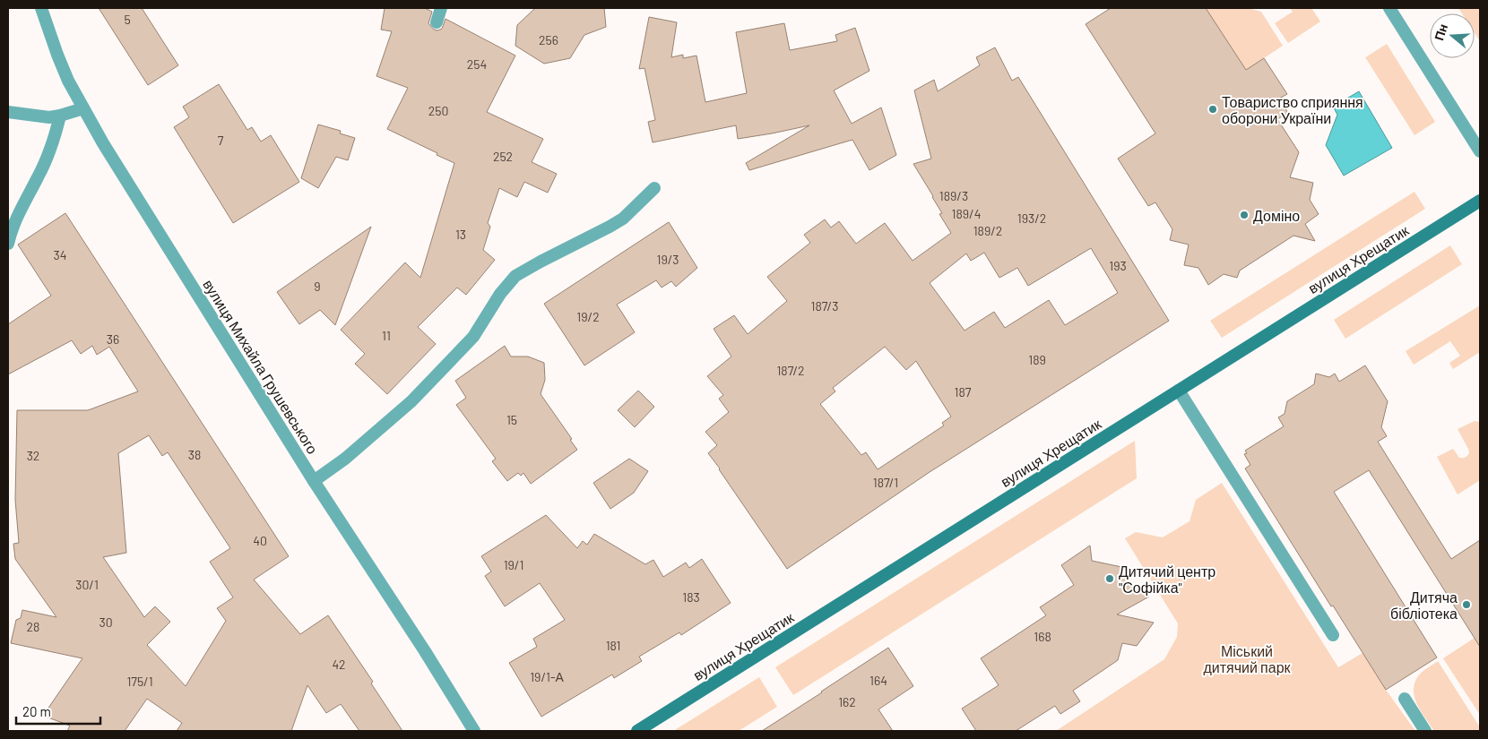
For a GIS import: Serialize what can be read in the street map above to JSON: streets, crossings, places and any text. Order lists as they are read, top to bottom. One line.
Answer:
{"streets":{"main road":["вулиця Хрещатик"],"street":["вулиця Михайла Грушевського"]},"parks":["Міський дитячий парк"],"places":["Товариство сприяння оборони України","Доміно","Дитячий центр \"Софійка\"","Дитяча бібліотека"],"house_numbers":["5","256","254","250","7","252","189/3","189/4","193/2","189/2","13","34","19/3","193","9","187/3","19/2","11","36","189","187/2","187","15","38","32","187/1","40","19/1","30/1","183","30","28","168","181","42","19/1-А","164","175/1","162"],"scale_bar":"20 m","north":"left"}
